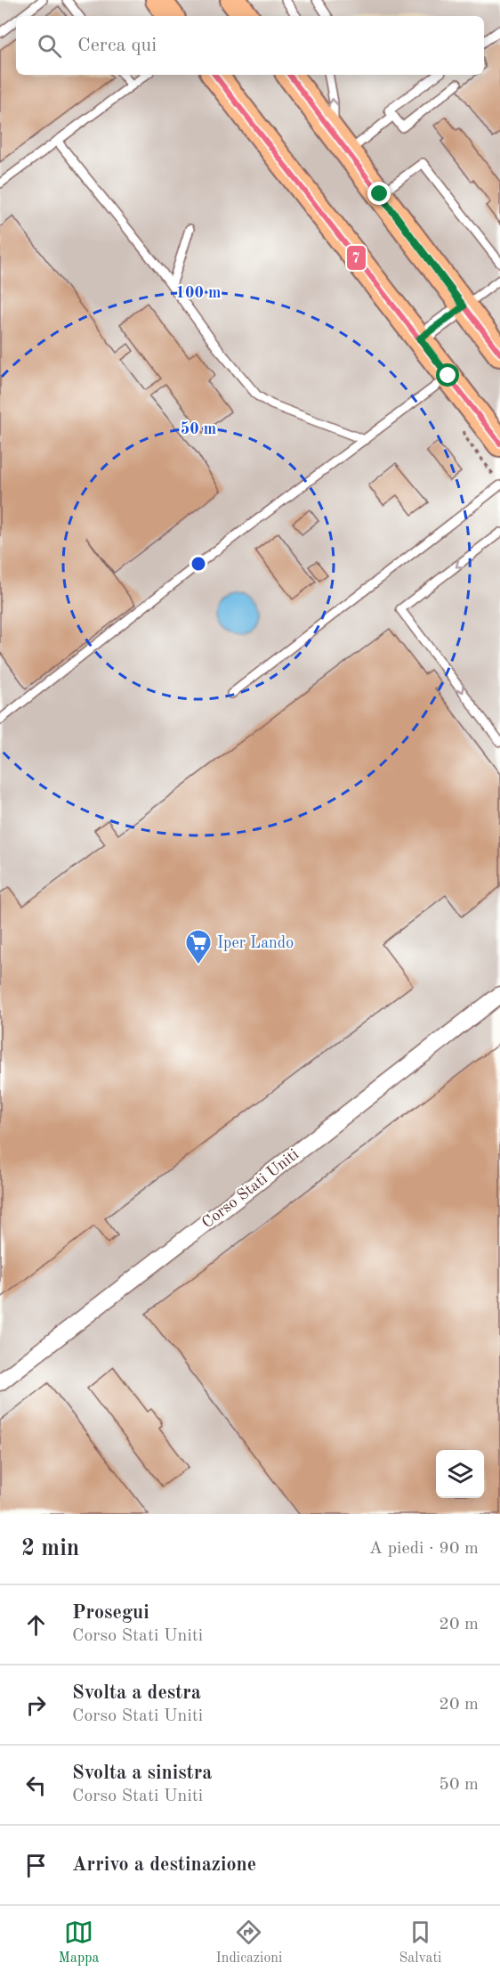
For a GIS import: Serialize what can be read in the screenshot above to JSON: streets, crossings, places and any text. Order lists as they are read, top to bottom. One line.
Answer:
{"streets":{"street":["Corso Stati Uniti"]},"places":{"supermarket":["Iper Lando"]},"lines":["transit line 7"],"page":{"search":"Cerca qui","heading":["2 min","A piedi · 90 m"],"list":[["Prosegui","Corso Stati Uniti","20 m"],["Svolta a destra","Corso Stati Uniti","20 m"],["Svolta a sinistra","Corso Stati Uniti","50 m"],"Arrivo a destinazione"],"nav":["Mappa","Indicazioni","Salvati"]},"rings":["100 m","50 m"]}
